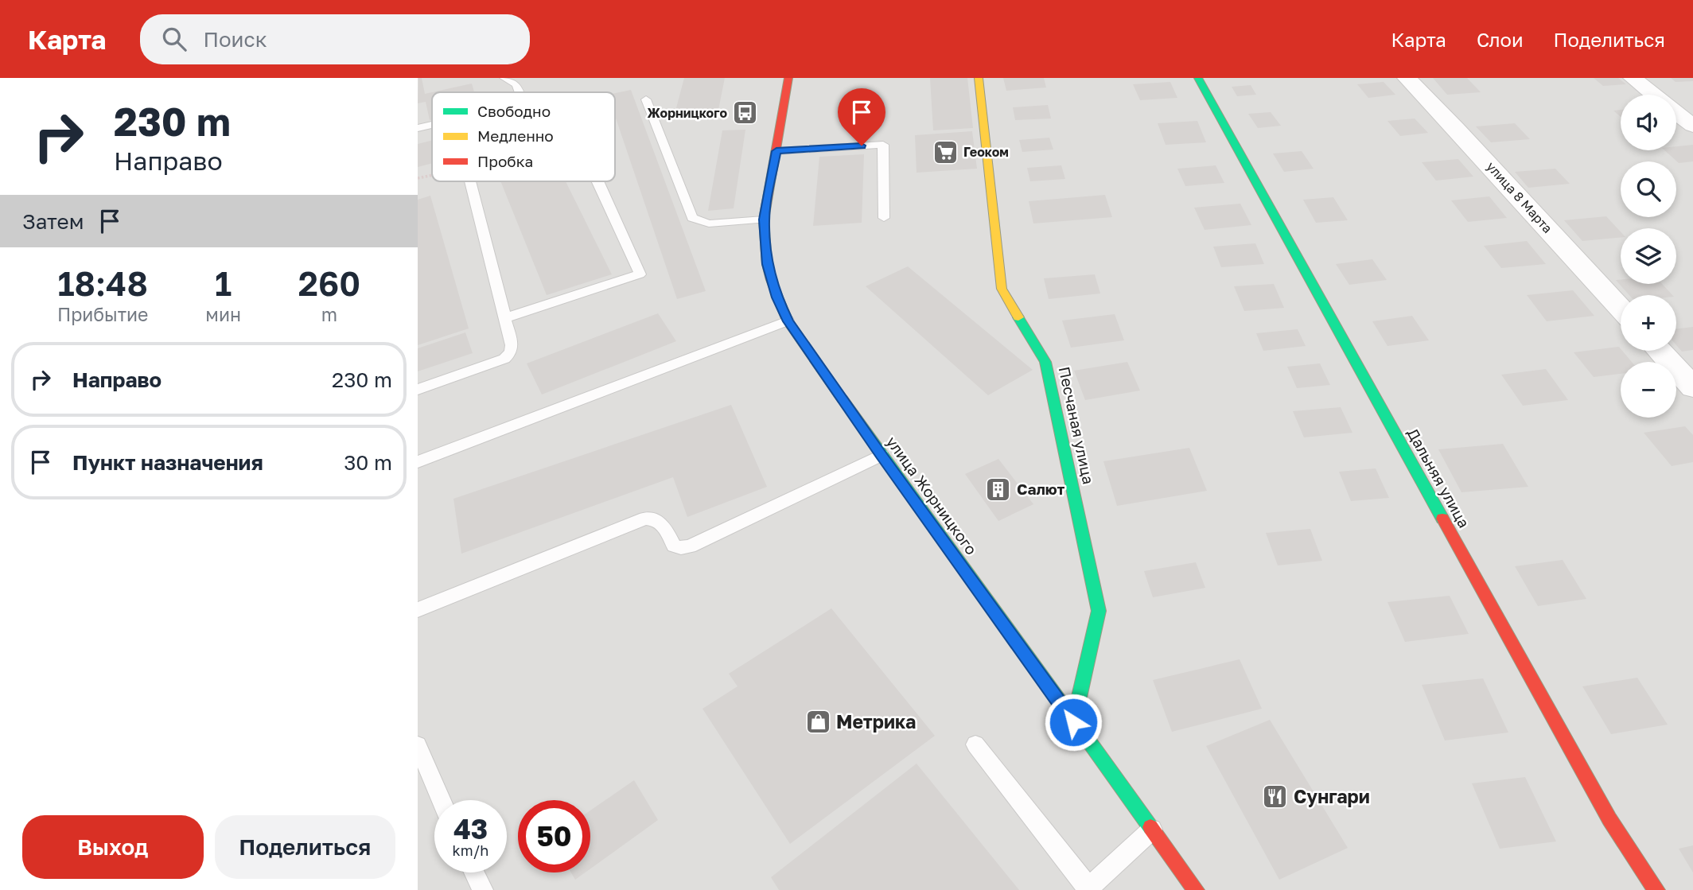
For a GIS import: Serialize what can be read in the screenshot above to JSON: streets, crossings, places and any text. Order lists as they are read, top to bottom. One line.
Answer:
{"streets":{"street":["улица 8 Марта","Песчаная улица","Дальняя улица","улица Жорницкого"]},"crossings":[["Песчаная улица","улица Жорницкого"]],"places":{"bus stop":["Жорницкого"],"supermarket":["Геоком"],"building":["Салют"],"shop":["Метрика"],"restaurant":["Сунгари"]},"legend":["Свободно","Медленно","Пробка"],"page":{"header":"Карта","search":"Поиск","nav":["Карта","Слои","Поделиться"],"turn":["230 m","Направо"],"map_buttons":["+","−"],"then":"Затем","eta":["18:48","Прибытие","1","мин","260","m"],"list":[{"name":"Направо","value":"230 m"},{"name":"Пункт назначения","value":"30 m"}],"speed":"43 km/h","limit":"50","buttons":["Выход","Поделиться"]}}
